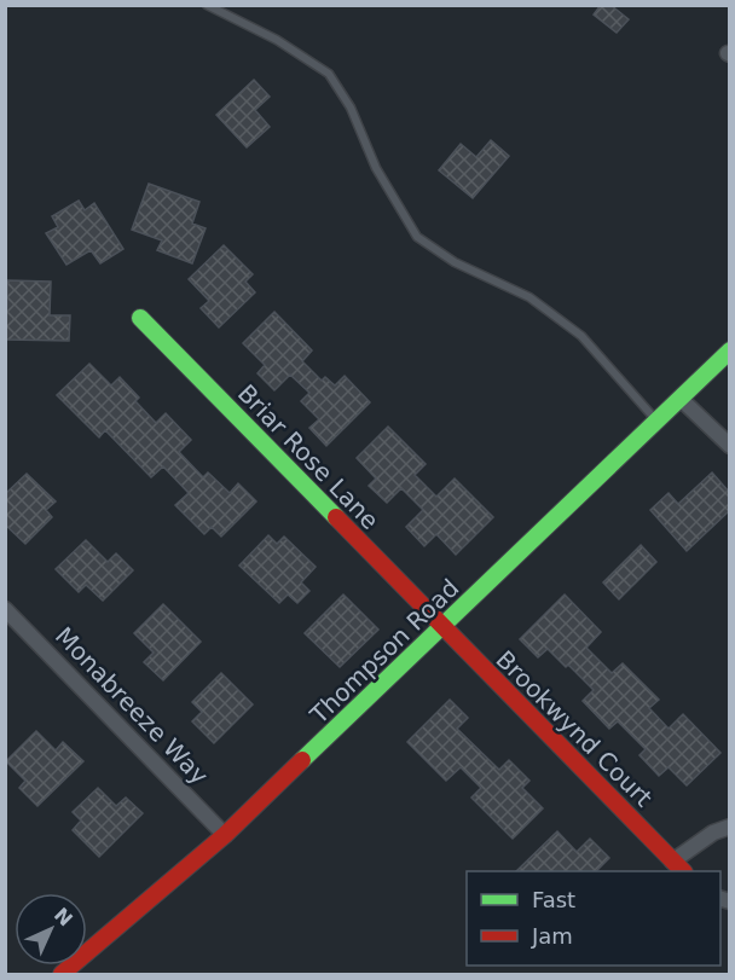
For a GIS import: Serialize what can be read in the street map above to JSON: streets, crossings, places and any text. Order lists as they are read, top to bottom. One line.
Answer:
{"streets":{"street":["Briar Rose Lane","Thompson Road","Monabreeze Way","Brookwynd Court"]},"crossings":[["Briar Rose Lane","Thompson Road"],["Briar Rose Lane","Brookwynd Court"],["Thompson Road","Monabreeze Way"],["Thompson Road","Brookwynd Court"]],"legend":["Fast","Jam"],"north":"top right"}
